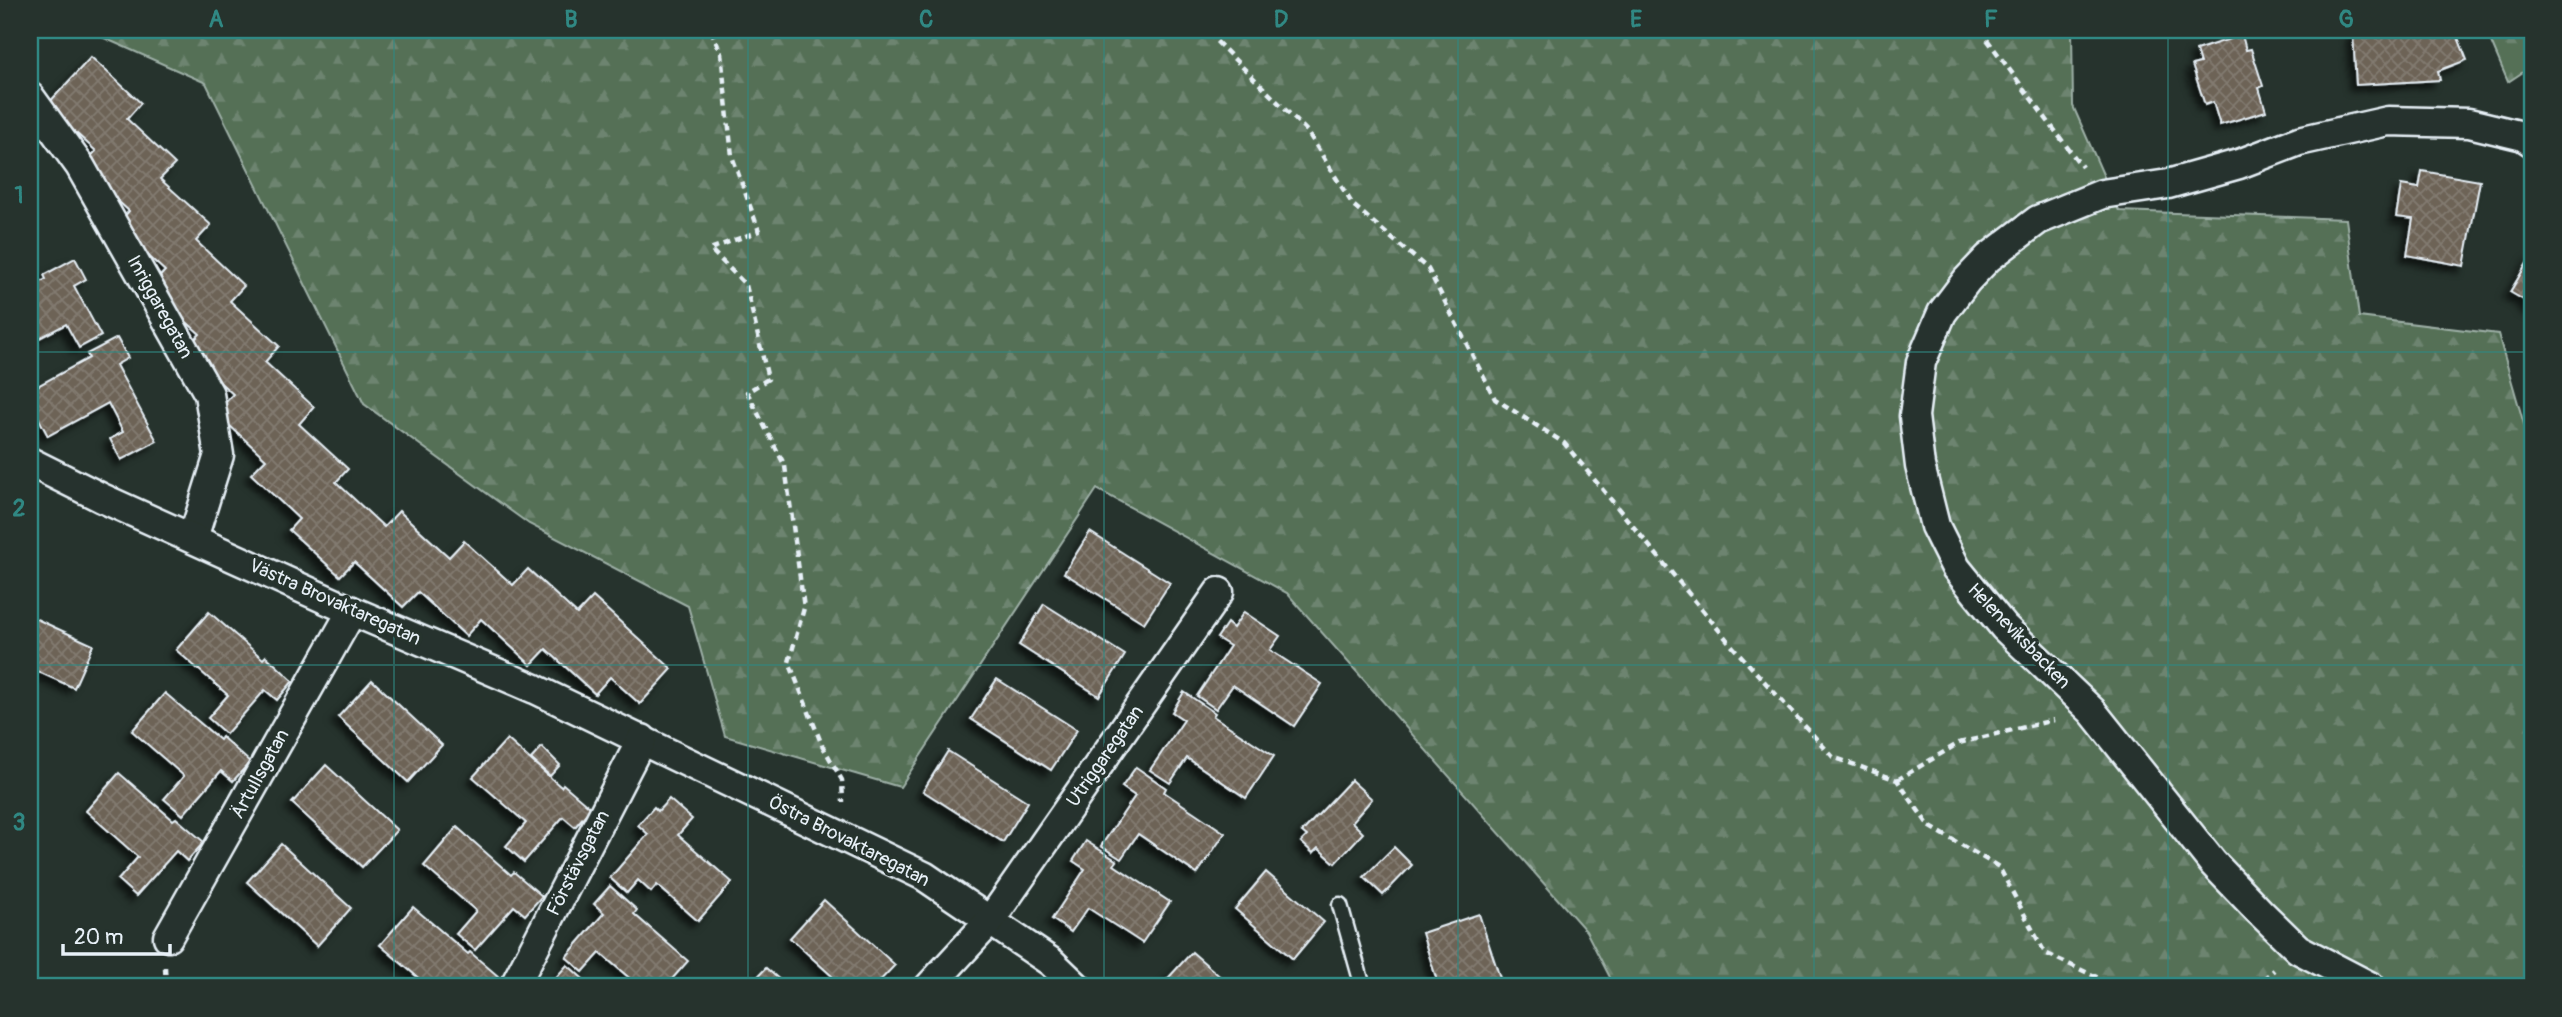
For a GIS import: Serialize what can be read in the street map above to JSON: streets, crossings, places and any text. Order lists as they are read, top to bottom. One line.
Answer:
{"streets":{"street":["Inriggaregatan","Västra Brovaktaregatan","Heleneviksbacken","Utriggaregatan","Ärtullsgatan","Östra Brovaktaregatan","Förstävsgatan"]},"crossings":[["Inriggaregatan","Västra Brovaktaregatan"],["Västra Brovaktaregatan","Ärtullsgatan"],["Västra Brovaktaregatan","Östra Brovaktaregatan"],["Västra Brovaktaregatan","Förstävsgatan"],["Utriggaregatan","Östra Brovaktaregatan"],["Östra Brovaktaregatan","Förstävsgatan"]],"scale_bar":"20 m","grid":{"columns":["A","B","C","D","E","F","G"],"rows":["1","2","3"]}}
